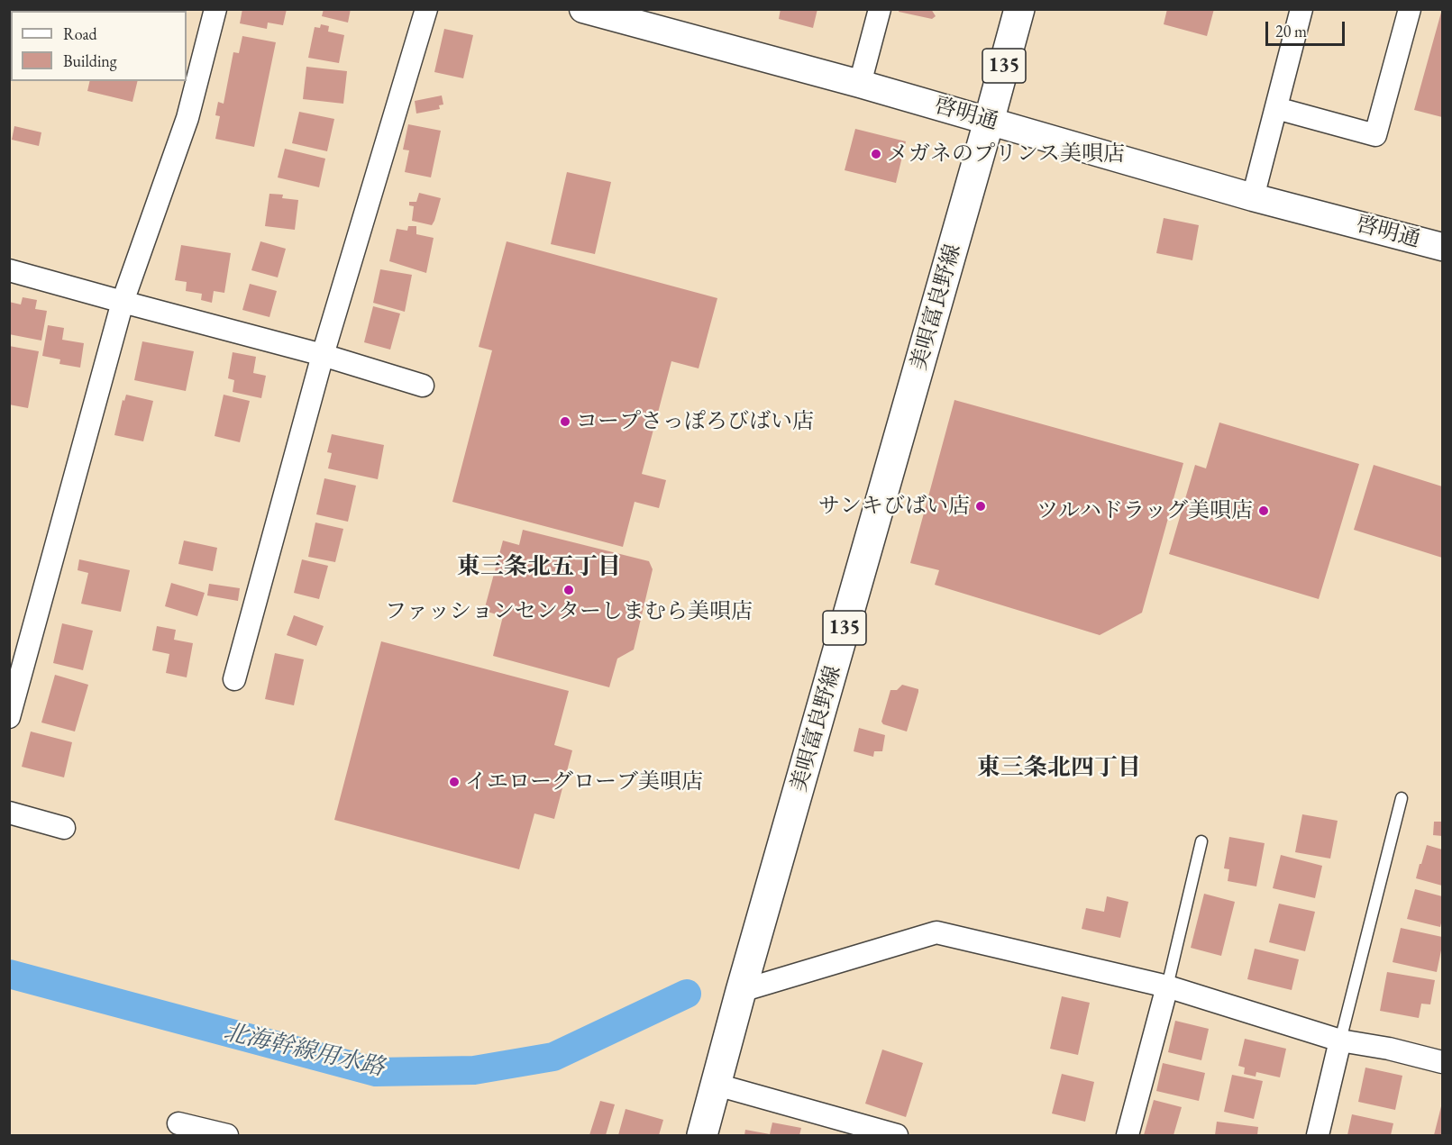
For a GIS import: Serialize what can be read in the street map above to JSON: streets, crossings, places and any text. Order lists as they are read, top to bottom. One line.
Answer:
{"streets":{"main road":["135","美唄富良野線"],"street":["啓明通"]},"crossings":[["啓明通","美唄富良野線"]],"districts":["東三条北五丁目","東三条北四丁目"],"water":["北海幹線用水路"],"places":["メガネのプリンス美唄店","コープさっぽろびばい店","サンキびばい店","ツルハドラッグ美唄店","ファッションセンターしまむら美唄店","イエローグローブ美唄店"],"legend":["Road","Building"],"scale_bar":"20 m"}
